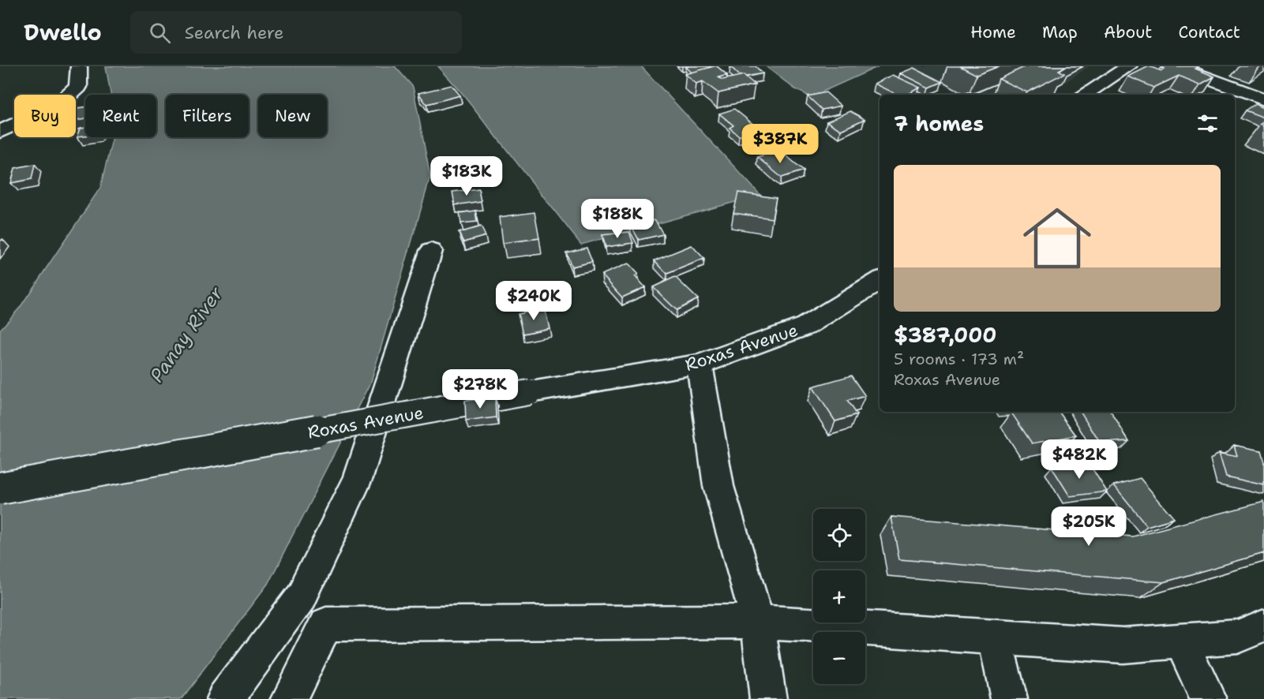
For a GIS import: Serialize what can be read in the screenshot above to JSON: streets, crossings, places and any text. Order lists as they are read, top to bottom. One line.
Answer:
{"streets":{"street":["Roxas Avenue"]},"water":["Panay River"],"page":{"header":"Dwello","search":"Search here","nav":["Home","Map","About","Contact"],"chip":["Buy","Rent","Filters","New"],"heading":"7 homes","price":["$387K","$183K","$188K","$240K","$278K","$482K","$205K"],"list":[{"name":"$387,000","note":"5 rooms · 173 m² · Roxas Avenue"}],"map_buttons":["+","−"]}}
